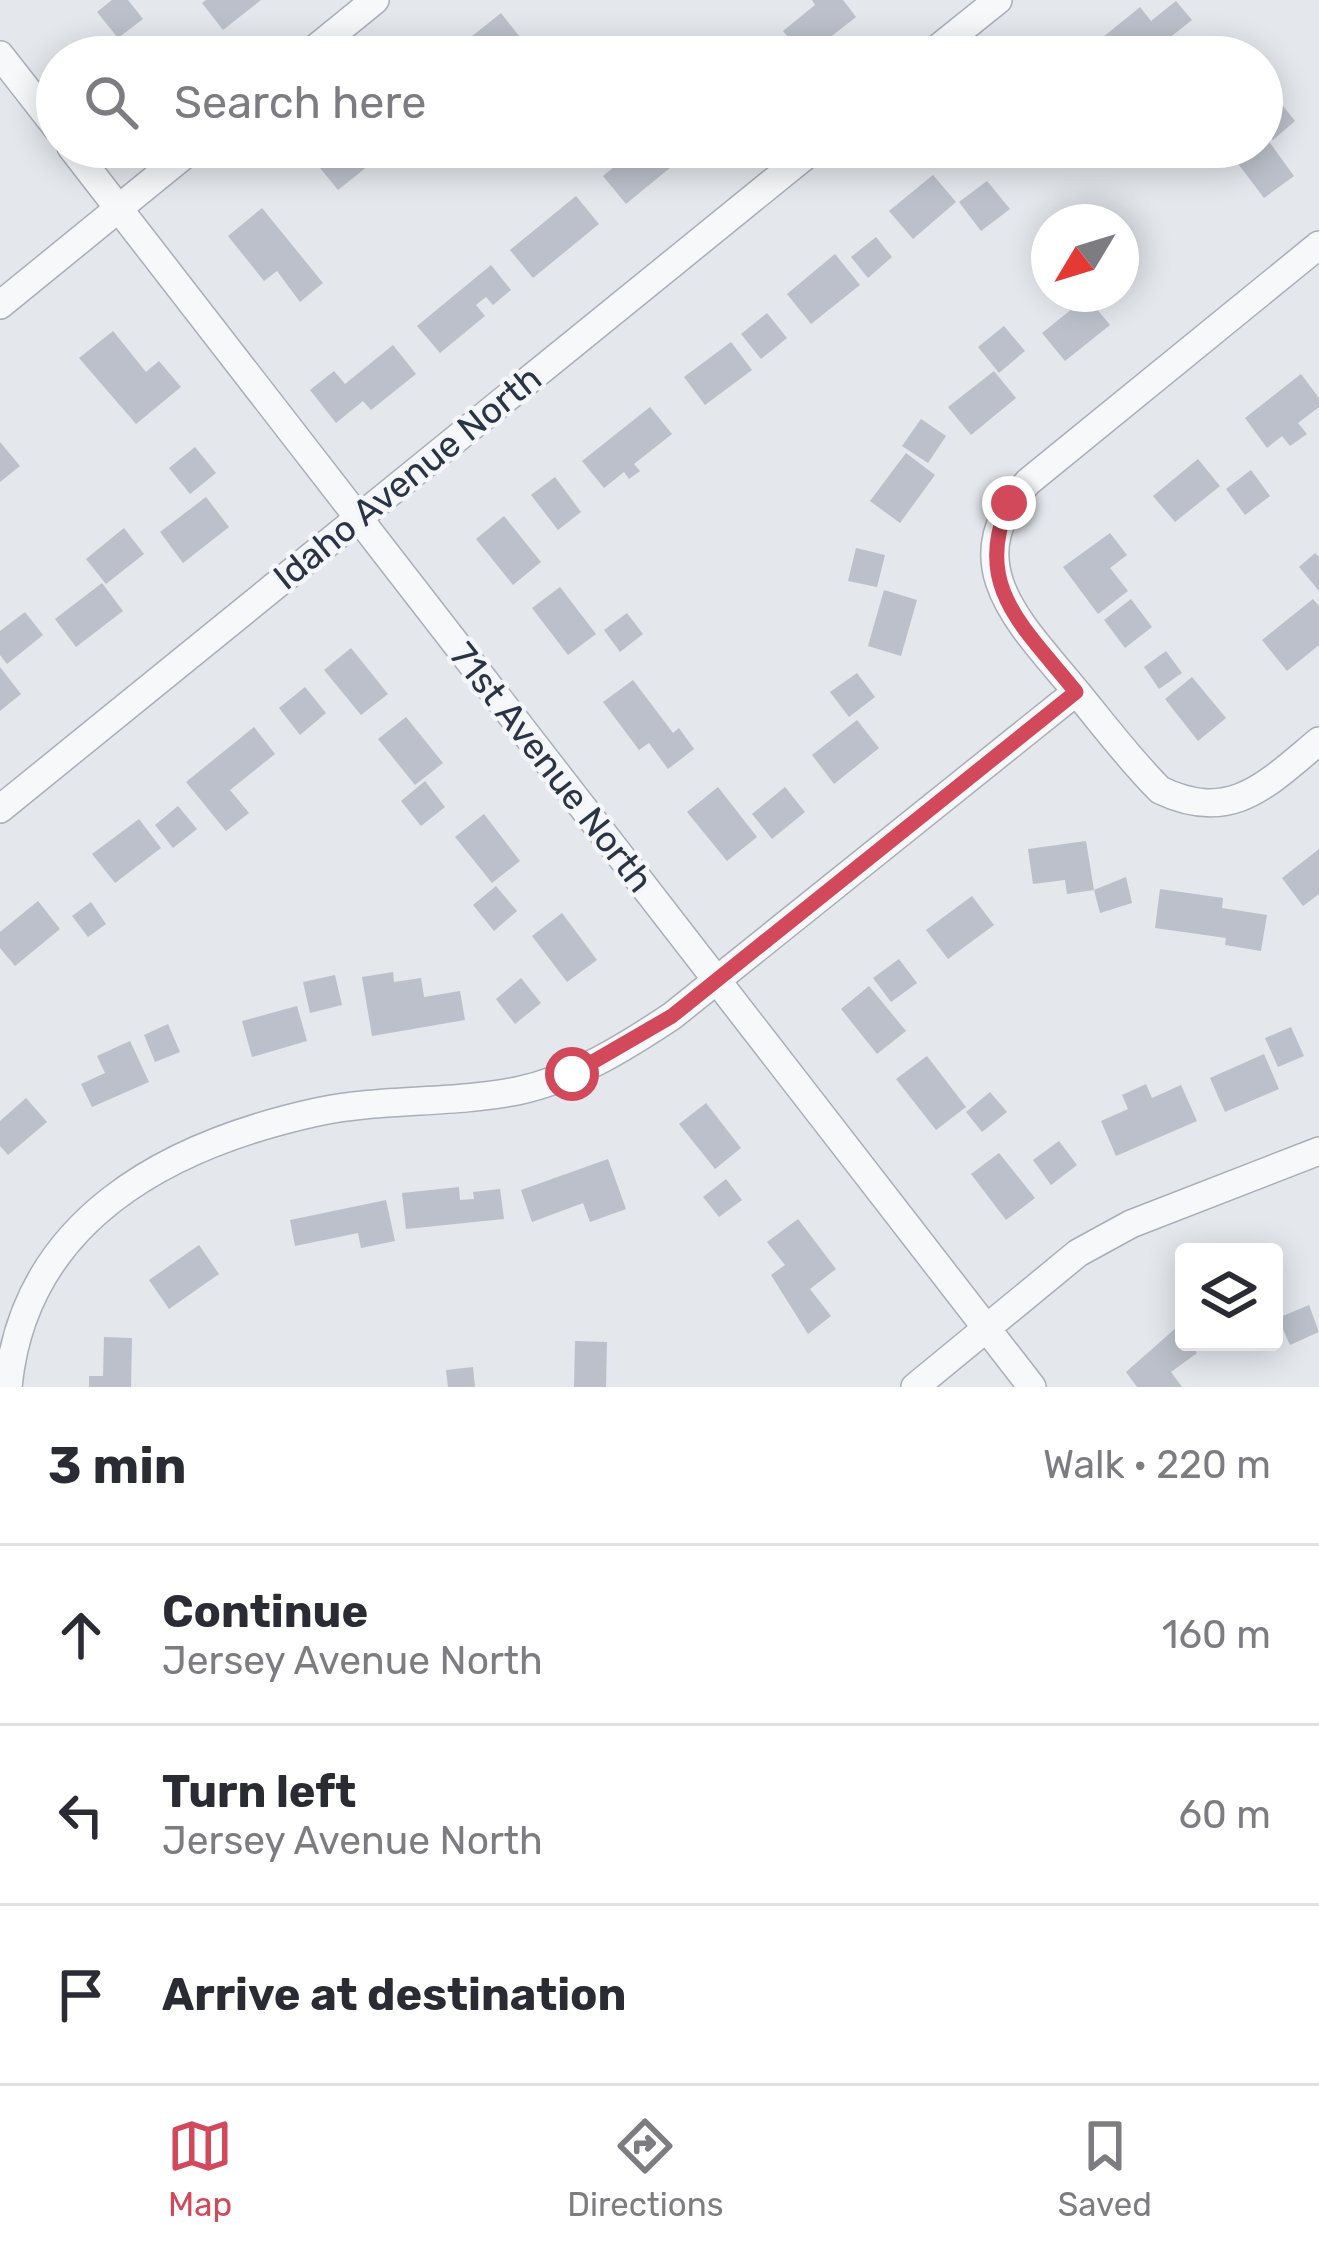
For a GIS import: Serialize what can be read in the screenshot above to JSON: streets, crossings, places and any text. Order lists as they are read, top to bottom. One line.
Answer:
{"streets":{"street":["Idaho Avenue North","71st Avenue North"]},"crossings":[["Idaho Avenue North","71st Avenue North"]],"north":"bottom left","page":{"search":"Search here","heading":["3 min","Walk · 220 m"],"list":[["Continue","Jersey Avenue North","160 m"],["Turn left","Jersey Avenue North","60 m"],"Arrive at destination"],"nav":["Map","Directions","Saved"]}}
